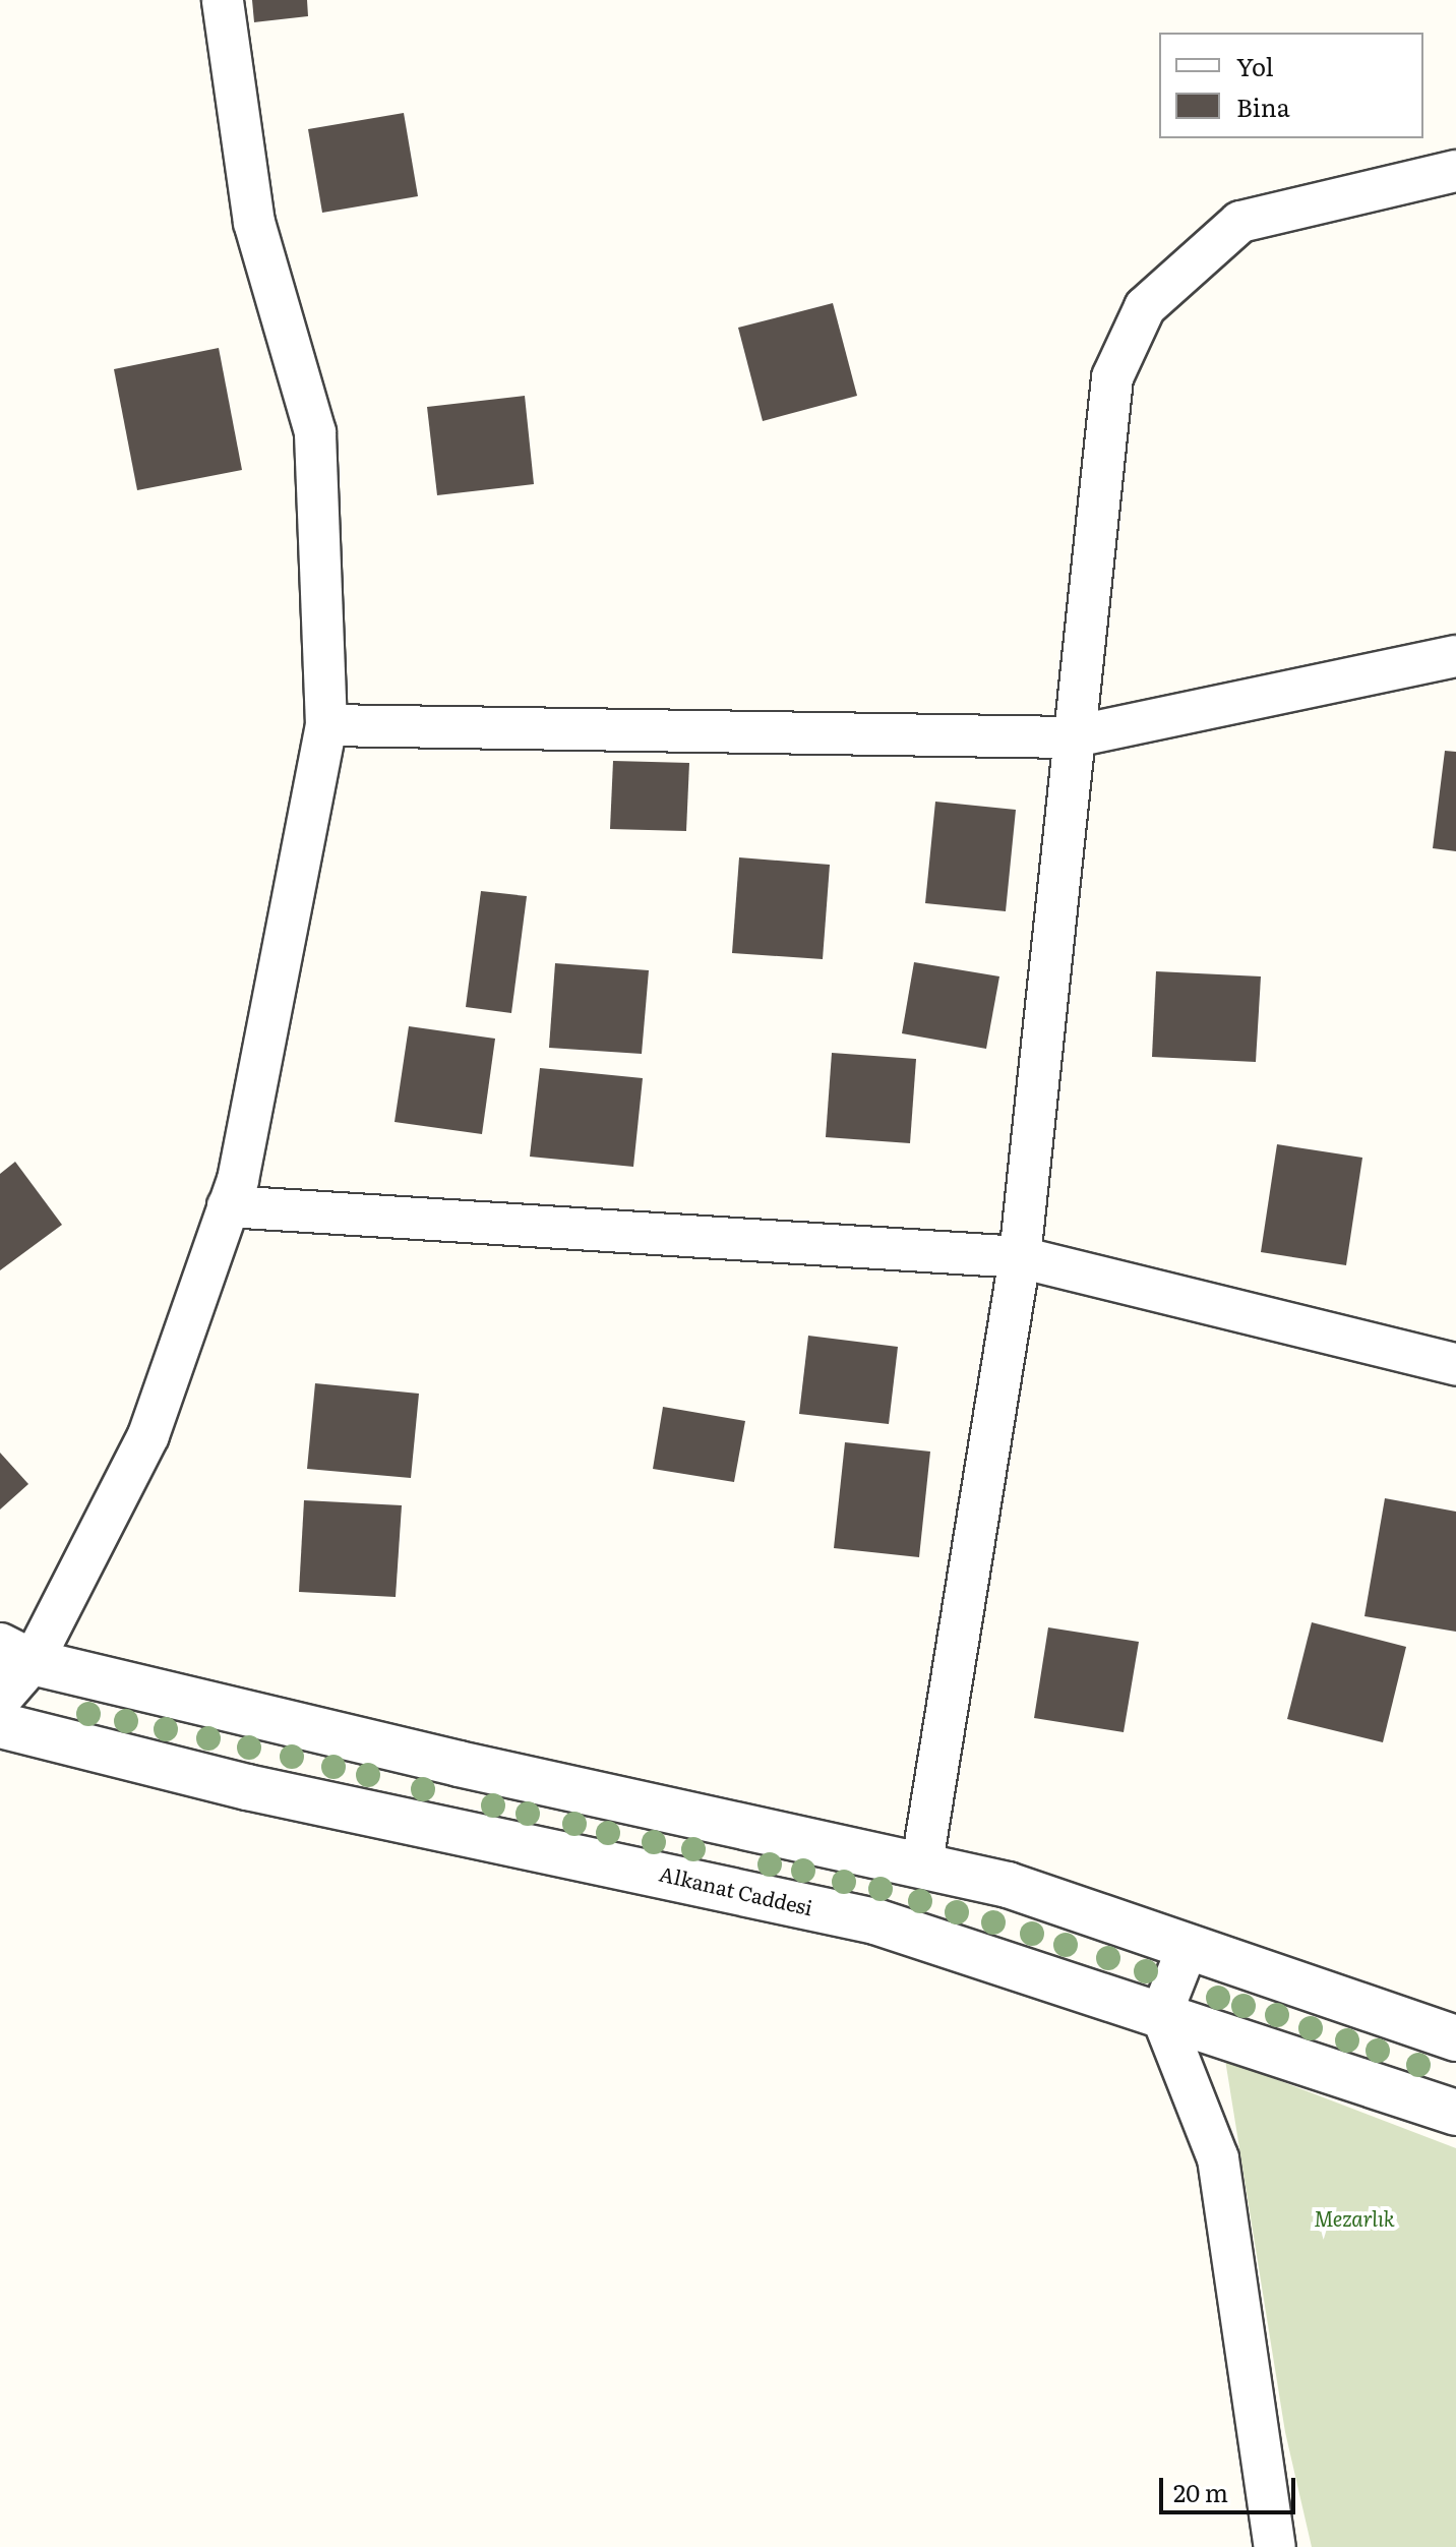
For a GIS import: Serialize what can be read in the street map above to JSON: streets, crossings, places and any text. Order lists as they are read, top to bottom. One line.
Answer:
{"streets":{"street":["Alkanat Caddesi"]},"parks":["Mezarlık"],"legend":["Yol","Bina"],"scale_bar":"20 m"}
